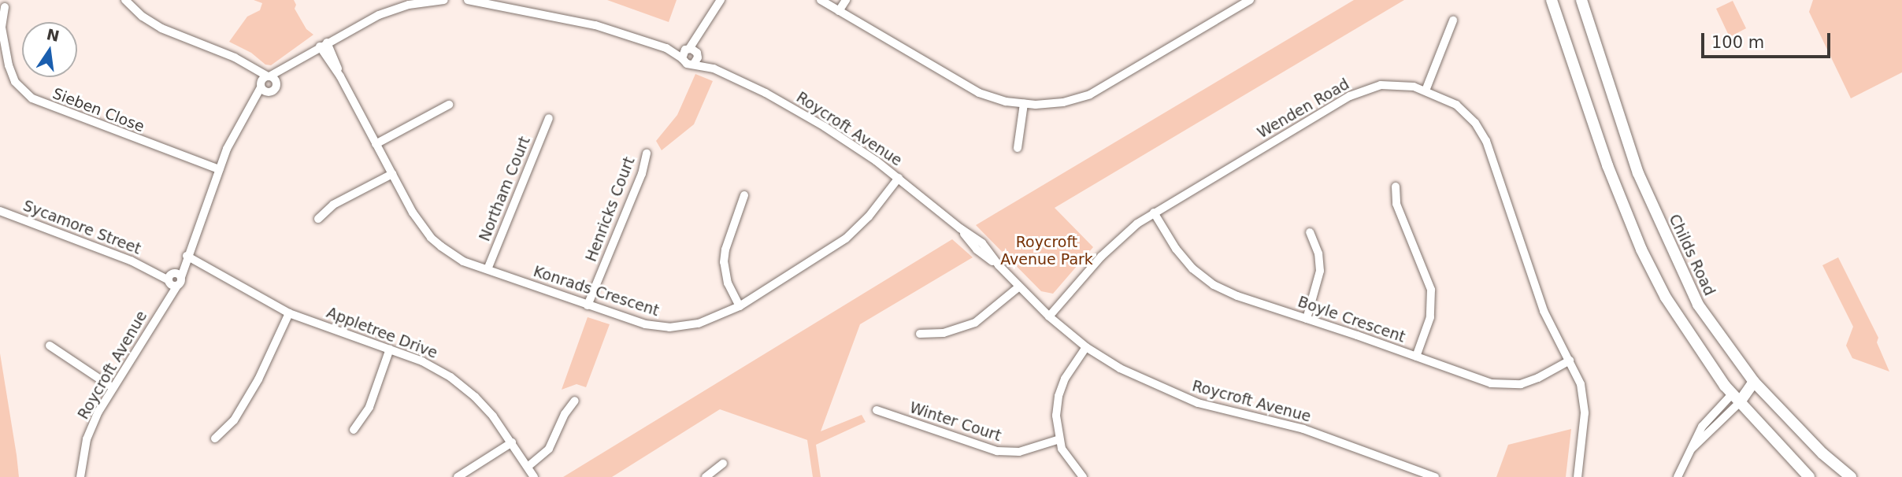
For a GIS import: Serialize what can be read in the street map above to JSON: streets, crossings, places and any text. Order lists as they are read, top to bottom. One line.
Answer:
{"streets":{"main road":["Childs Road"],"street":["Wenden Road","Sieben Close","Roycroft Avenue","Northam Court","Henricks Court","Sycamore Street","Konrads Crescent","Boyle Crescent","Appletree Drive","Winter Court"]},"crossings":[["Wenden Road","Roycroft Avenue"],["Wenden Road","Boyle Crescent"],["Sieben Close","Roycroft Avenue"],["Roycroft Avenue","Sycamore Street"],["Roycroft Avenue","Konrads Crescent"],["Roycroft Avenue","Appletree Drive"],["Northam Court","Konrads Crescent"],["Henricks Court","Konrads Crescent"]],"parks":["Roycroft Avenue Park"],"scale_bar":"100 m","north":"top"}
